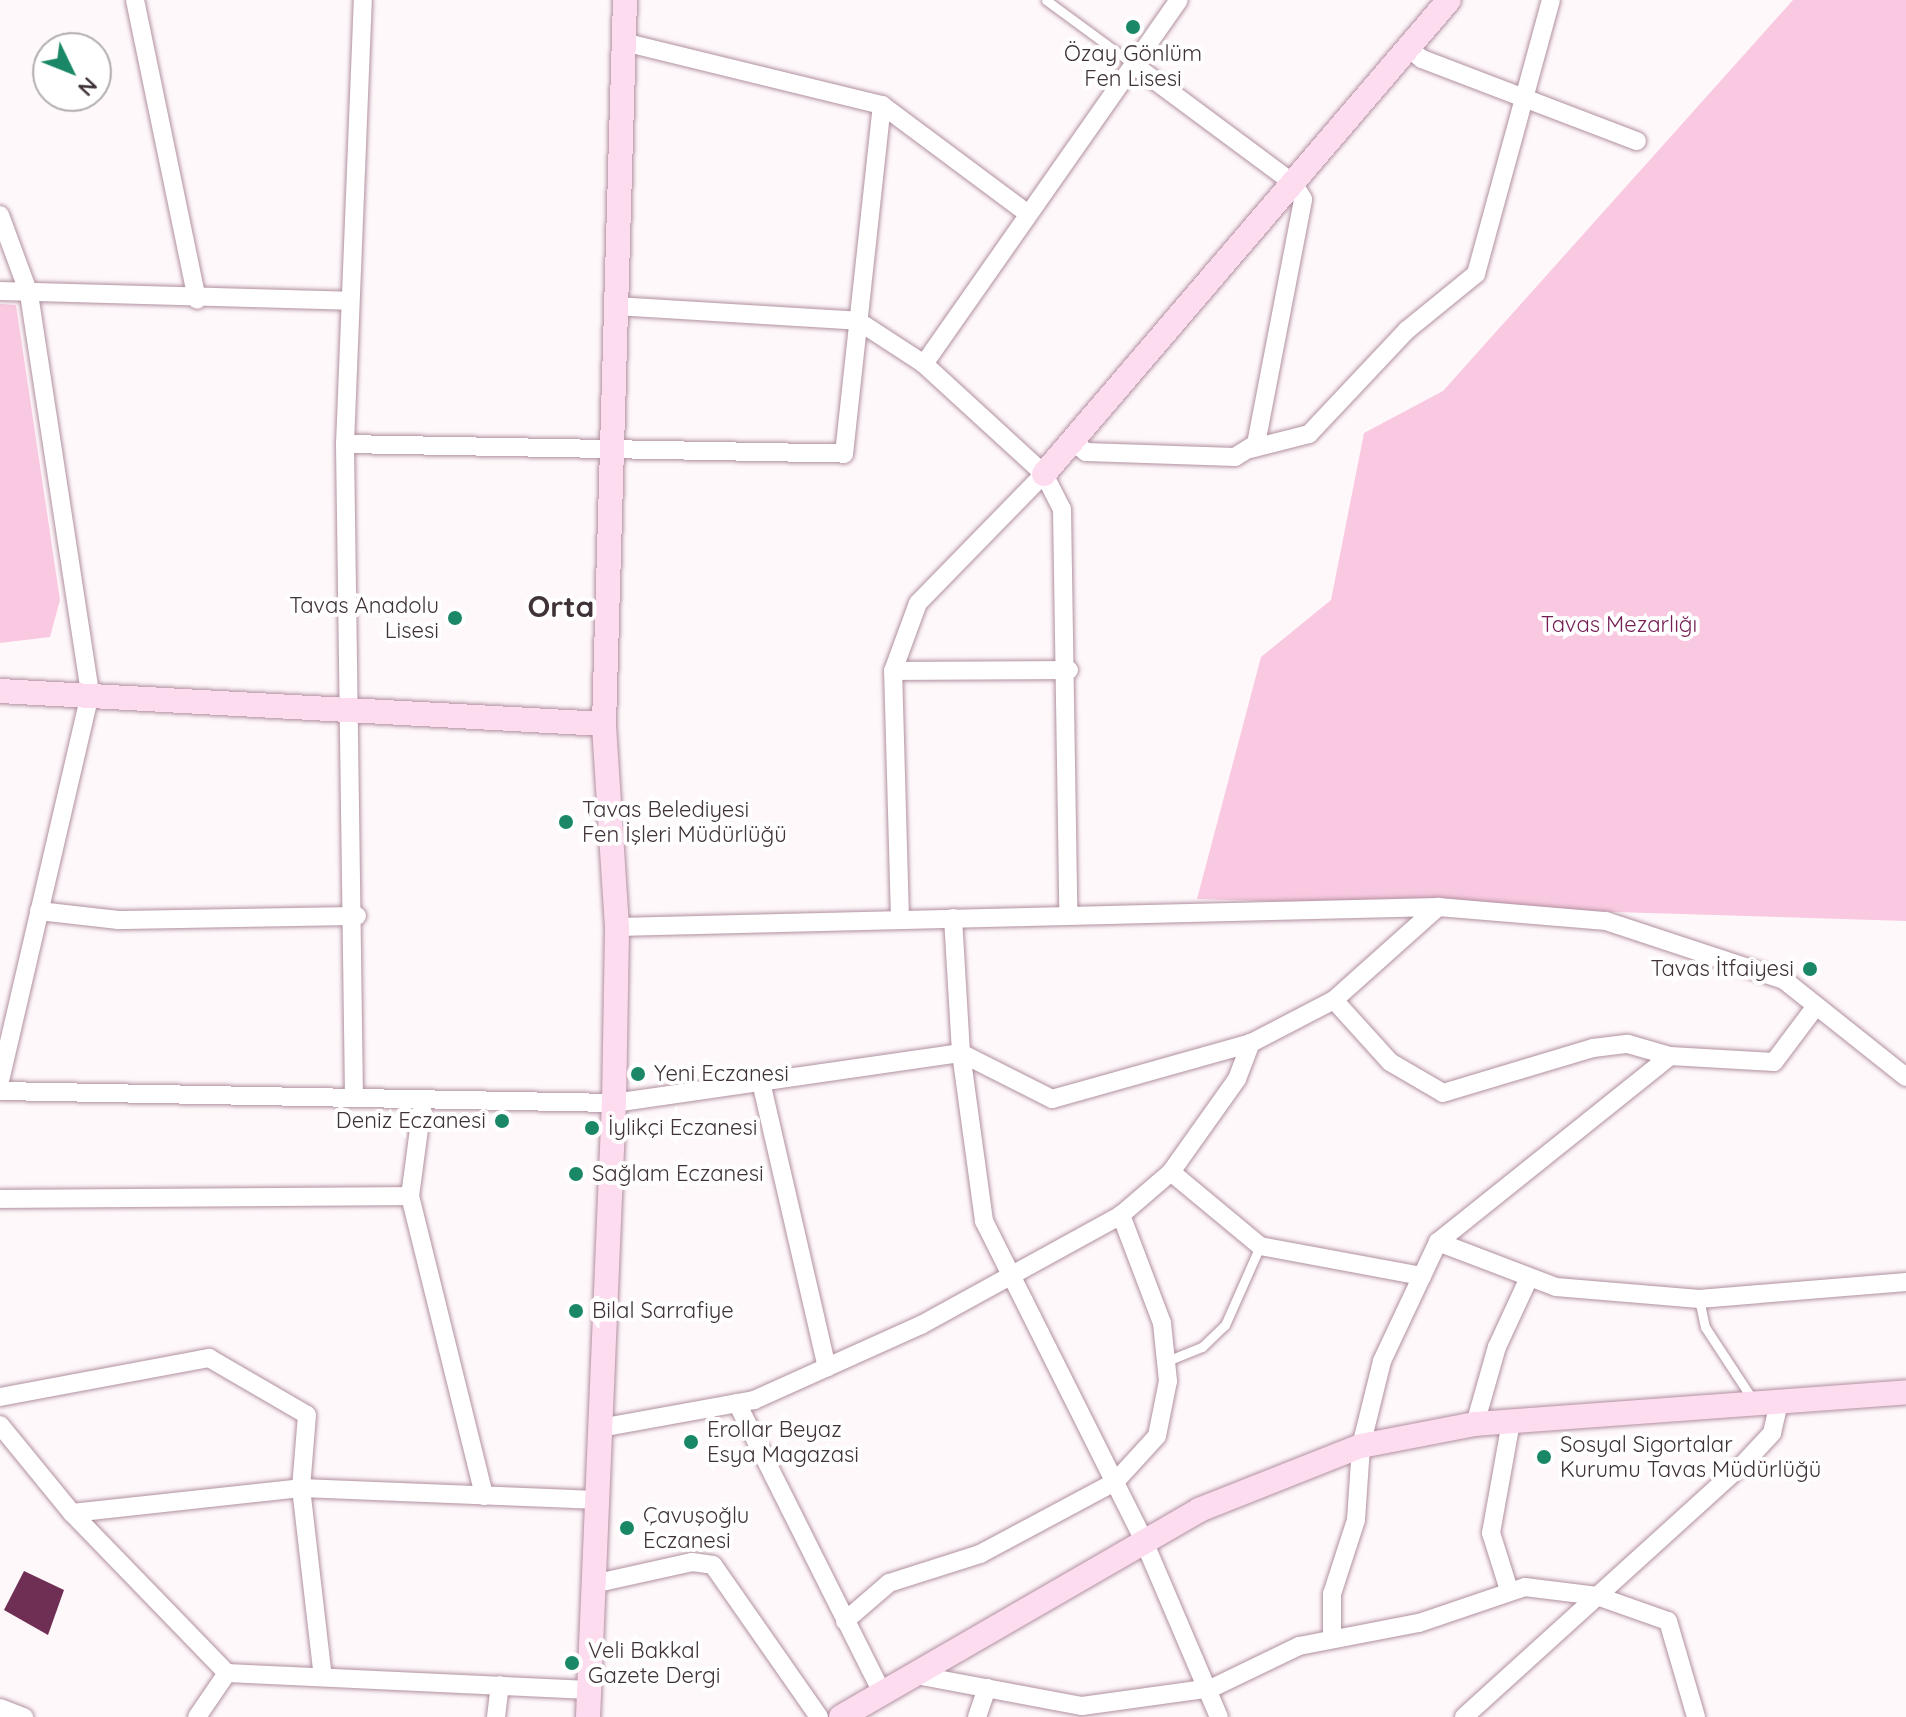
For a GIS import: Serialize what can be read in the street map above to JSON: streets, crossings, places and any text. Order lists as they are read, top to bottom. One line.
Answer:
{"districts":["Orta"],"parks":["Tavas Mezarlığı"],"places":["Özay Gönlüm Fen Lisesi","Tavas Anadolu Lisesi","Tavas Belediyesi Fen İşleri Müdürlüğü","Tavas İtfaiyesi","Yeni Eczanesi","Deniz Eczanesi","İylikçi Eczanesi","Sağlam Eczanesi","Bilal Sarrafiye","Erollar Beyaz Esya Magazasi","Sosyal Sigortalar Kurumu Tavas Müdürlüğü","Çavuşoğlu Eczanesi","Veli Bakkal Gazete Dergi"],"north":"bottom right"}
